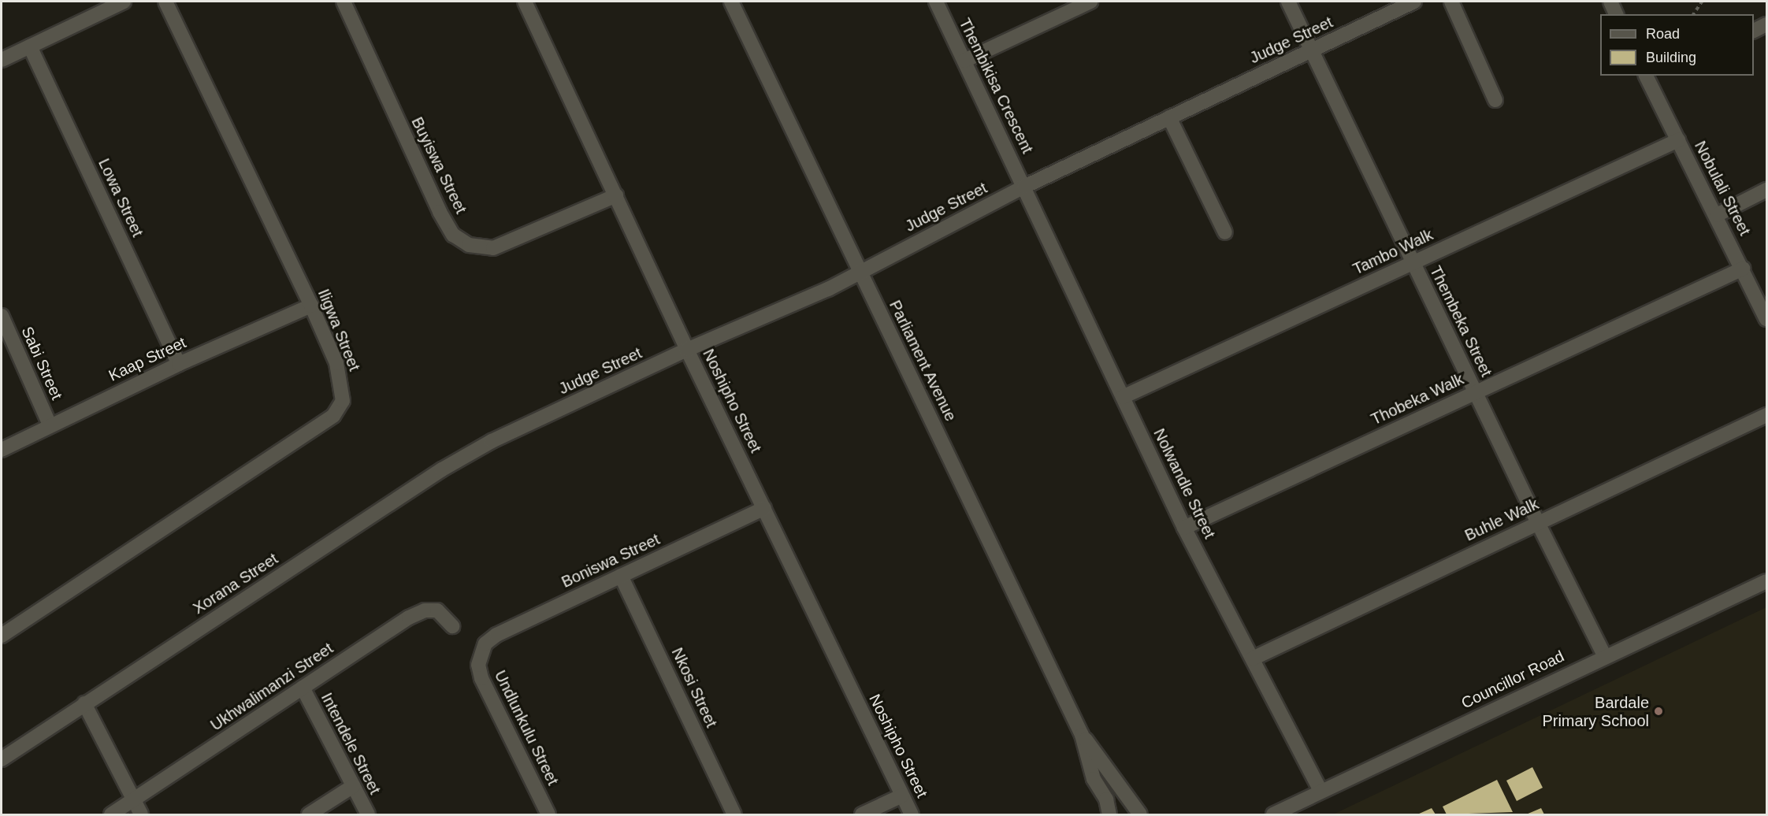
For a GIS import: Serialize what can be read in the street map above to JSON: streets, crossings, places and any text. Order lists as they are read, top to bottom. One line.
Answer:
{"streets":{"street":["Judge Street","Thembikisa Crescent","Buyiswa Street","Nobulali Street","Lowa Street","Tambo Walk","Thembeka Street","Iligwa Street","Kaap Street","Parliament Avenue","Sabi Street","Thobeka Walk","Noshipho Street","Nolwandle Street","Buhle Walk","Boniswa Street","Xorana Street","Councillor Road","Ukhwalimanzi Street","Nkosi Street","Undlunkulu Street","Intendele Street"]},"crossings":[["Judge Street","Thembikisa Crescent"],["Judge Street","Thembeka Street"],["Judge Street","Parliament Avenue"],["Judge Street","Noshipho Street"],["Judge Street","Nolwandle Street"],["Judge Street","Xorana Street"],["Thembikisa Crescent","Nolwandle Street"],["Buyiswa Street","Noshipho Street"],["Nobulali Street","Tambo Walk"],["Nobulali Street","Thobeka Walk"],["Lowa Street","Kaap Street"],["Tambo Walk","Thembeka Street"],["Tambo Walk","Nolwandle Street"],["Thembeka Street","Thobeka Walk"],["Thembeka Street","Buhle Walk"],["Thembeka Street","Councillor Road"],["Iligwa Street","Kaap Street"],["Kaap Street","Sabi Street"],["Thobeka Walk","Nolwandle Street"],["Noshipho Street","Boniswa Street"],["Nolwandle Street","Buhle Walk"],["Nolwandle Street","Councillor Road"],["Boniswa Street","Nkosi Street"],["Boniswa Street","Undlunkulu Street"],["Ukhwalimanzi Street","Intendele Street"]],"places":["Bardale Primary School"],"legend":["Road","Building"]}
